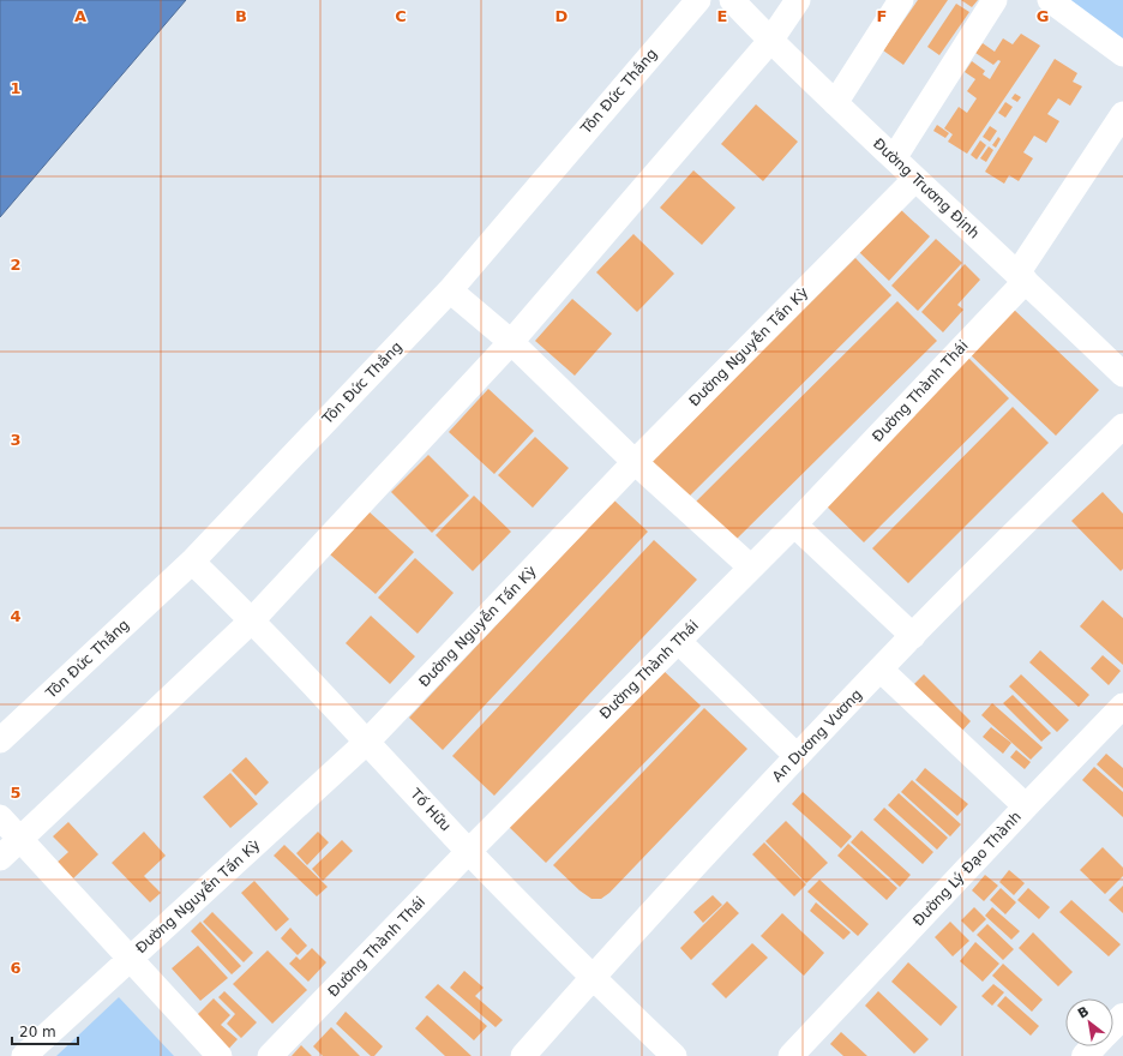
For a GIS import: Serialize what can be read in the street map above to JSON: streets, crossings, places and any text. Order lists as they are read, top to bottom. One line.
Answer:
{"streets":{"street":["Tôn Đức Thắng","Đường Trương Định","Đường Nguyễn Tấn Kỳ","Đường Thành Thái","An Dương Vương","Tố Hữu","Đường Lý Đạo Thành"]},"crossings":[["Tôn Đức Thắng","Tố Hữu"],["Đường Trương Định","Đường Nguyễn Tấn Kỳ"],["Đường Trương Định","Đường Thành Thái"],["Đường Nguyễn Tấn Kỳ","Tố Hữu"],["Đường Thành Thái","Tố Hữu"],["An Dương Vương","Tố Hữu"],["An Dương Vương","Đường Lý Đạo Thành"]],"scale_bar":"20 m","north":"top left","grid":{"columns":["A","B","C","D","E","F","G"],"rows":["1","2","3","4","5","6"]}}
